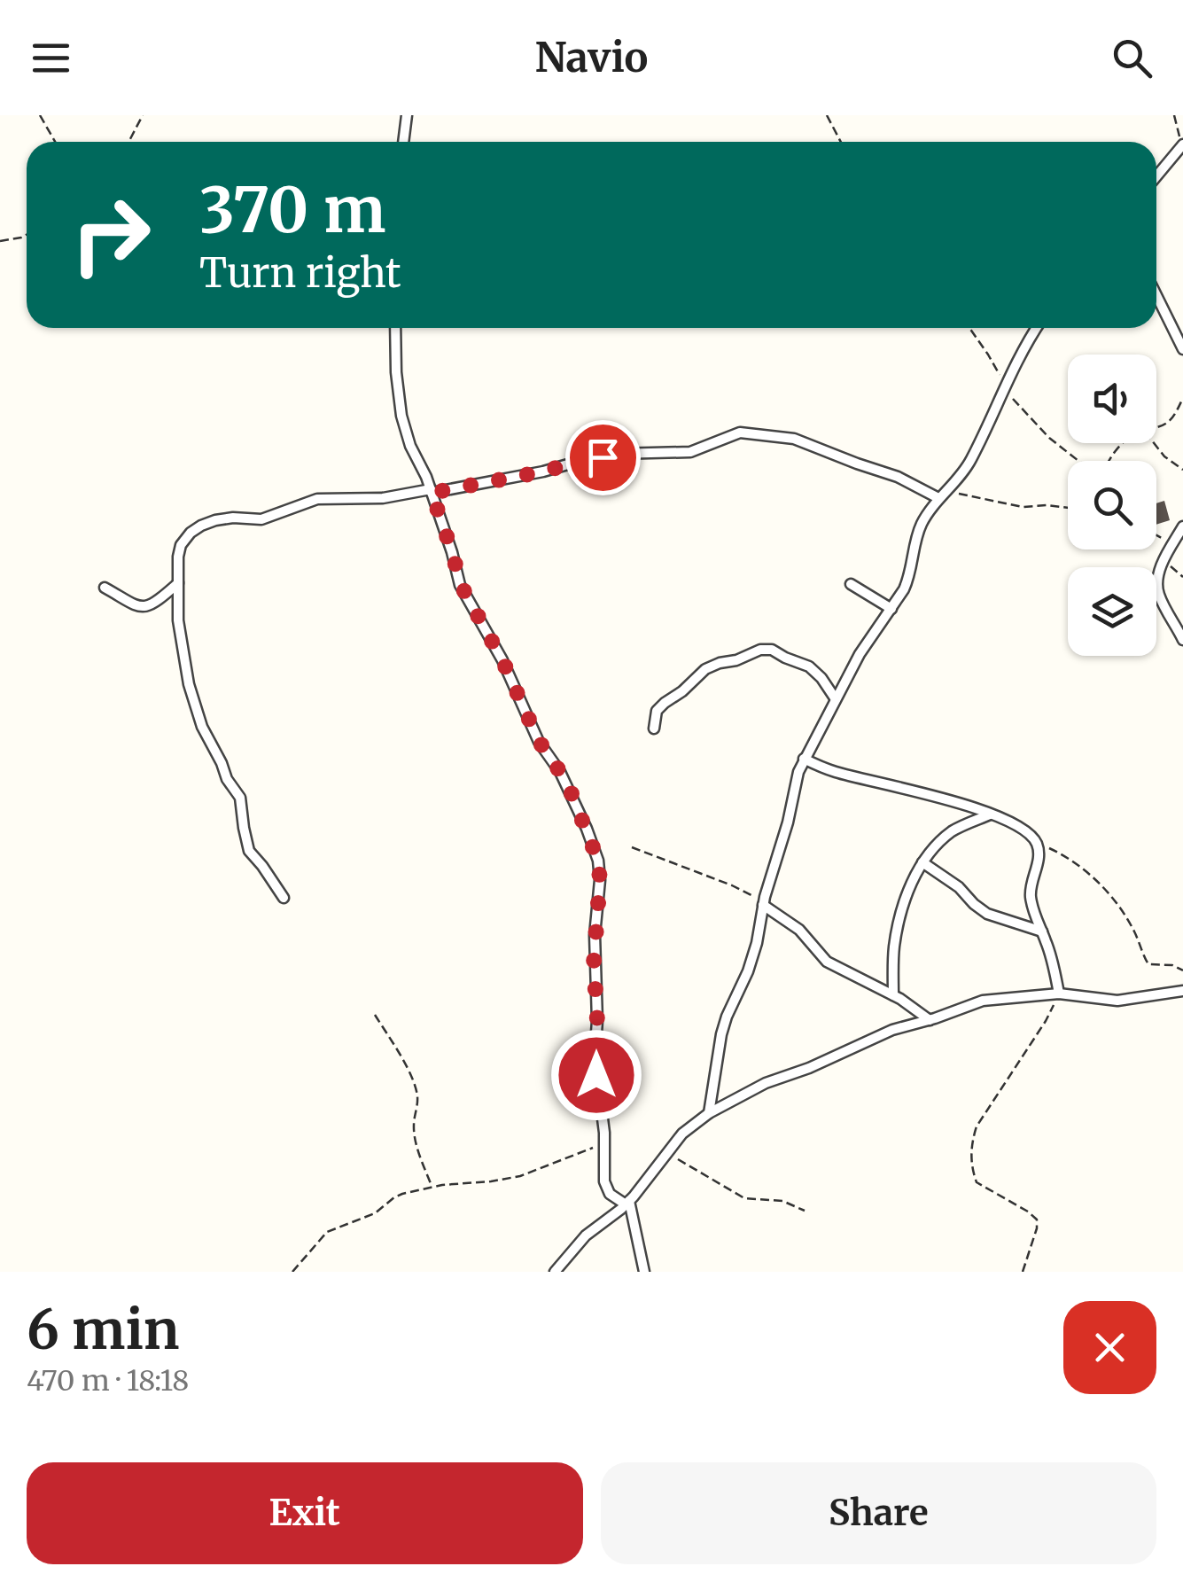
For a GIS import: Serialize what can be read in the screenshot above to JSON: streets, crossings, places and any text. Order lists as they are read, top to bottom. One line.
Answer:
{"page":{"header":"Navio","turn":["370 m","Turn right"],"heading":["6 min","470 m · 18:18"],"buttons":["Exit","Share"]}}
